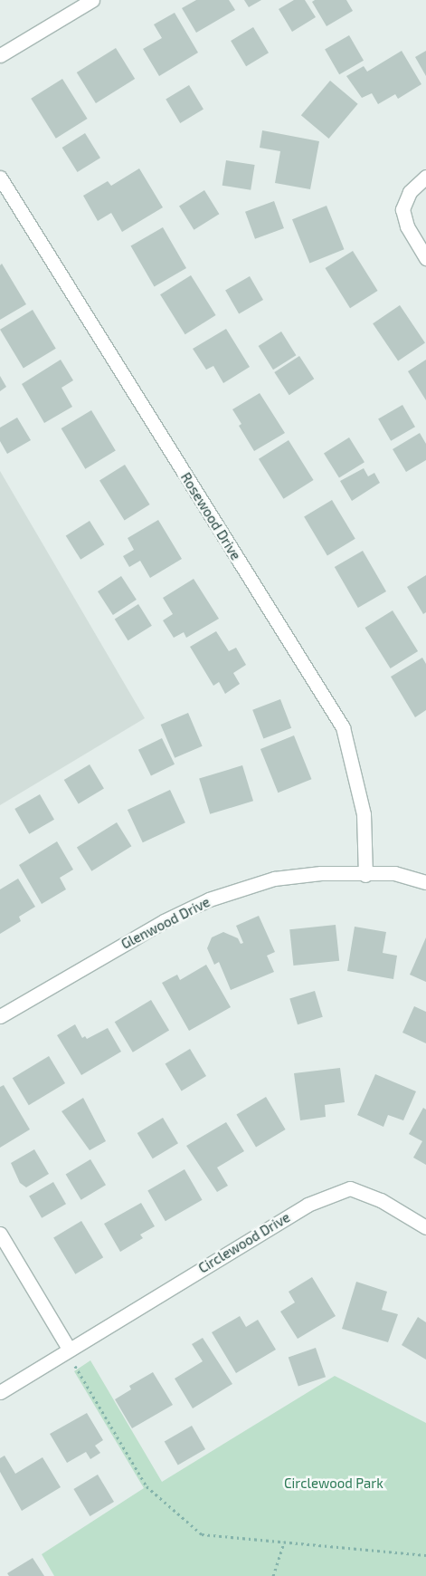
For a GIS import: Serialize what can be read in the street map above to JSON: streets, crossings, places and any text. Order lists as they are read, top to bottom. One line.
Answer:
{"streets":{"street":["Rosewood Drive","Glenwood Drive","Circlewood Drive"]},"crossings":[["Rosewood Drive","Glenwood Drive"]],"parks":["Circlewood Park"]}
